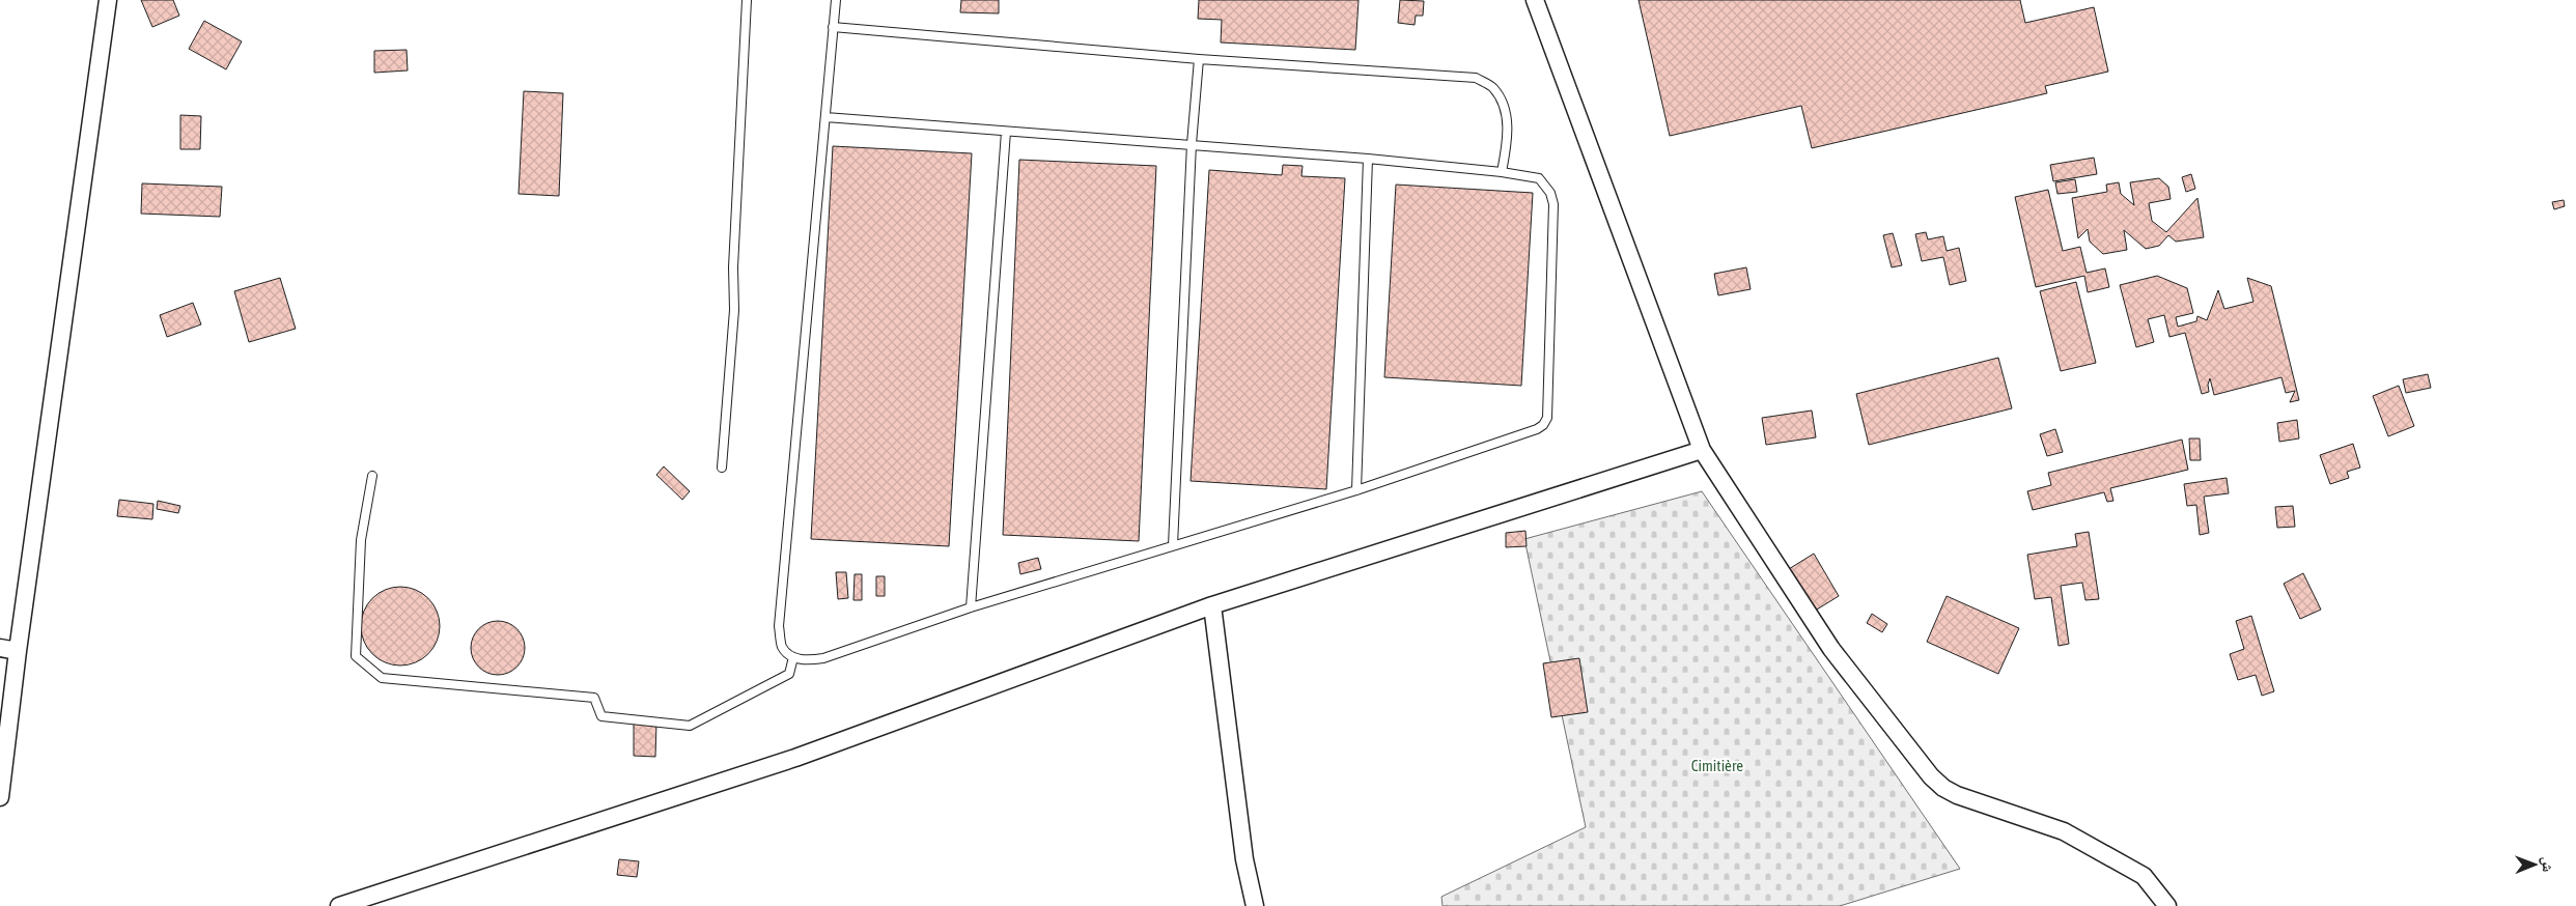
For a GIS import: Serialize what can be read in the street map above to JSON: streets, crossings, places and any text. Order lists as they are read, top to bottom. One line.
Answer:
{"parks":["Cimitière"],"north":"right"}
